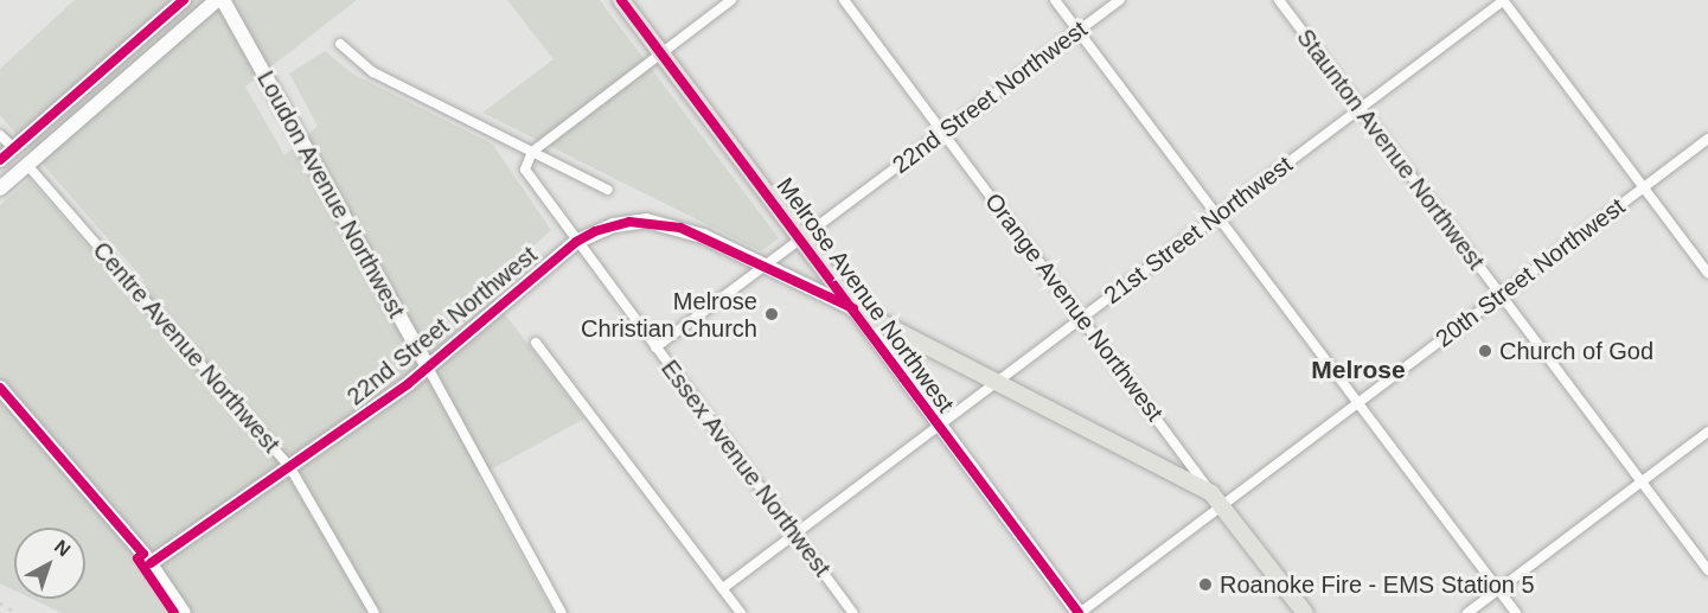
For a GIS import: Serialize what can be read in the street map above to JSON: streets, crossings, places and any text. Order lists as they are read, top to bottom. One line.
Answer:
{"streets":{"main road":["Melrose Avenue Northwest","Orange Avenue Northwest"],"street":["22nd Street Northwest","Staunton Avenue Northwest","Loudon Avenue Northwest","21st Street Northwest","20th Street Northwest","Centre Avenue Northwest","Essex Avenue Northwest"]},"crossings":[["22nd Street Northwest","Loudon Avenue Northwest"],["22nd Street Northwest","Melrose Avenue Northwest"],["22nd Street Northwest","Orange Avenue Northwest"],["22nd Street Northwest","Centre Avenue Northwest"],["22nd Street Northwest","Essex Avenue Northwest"],["Staunton Avenue Northwest","21st Street Northwest"],["Staunton Avenue Northwest","20th Street Northwest"],["21st Street Northwest","Melrose Avenue Northwest"],["21st Street Northwest","Orange Avenue Northwest"],["21st Street Northwest","Essex Avenue Northwest"],["20th Street Northwest","Melrose Avenue Northwest"],["20th Street Northwest","Orange Avenue Northwest"]],"districts":["Melrose"],"places":["Melrose Christian Church","Church of God","Roanoke Fire - EMS Station 5"],"north":"top right"}
